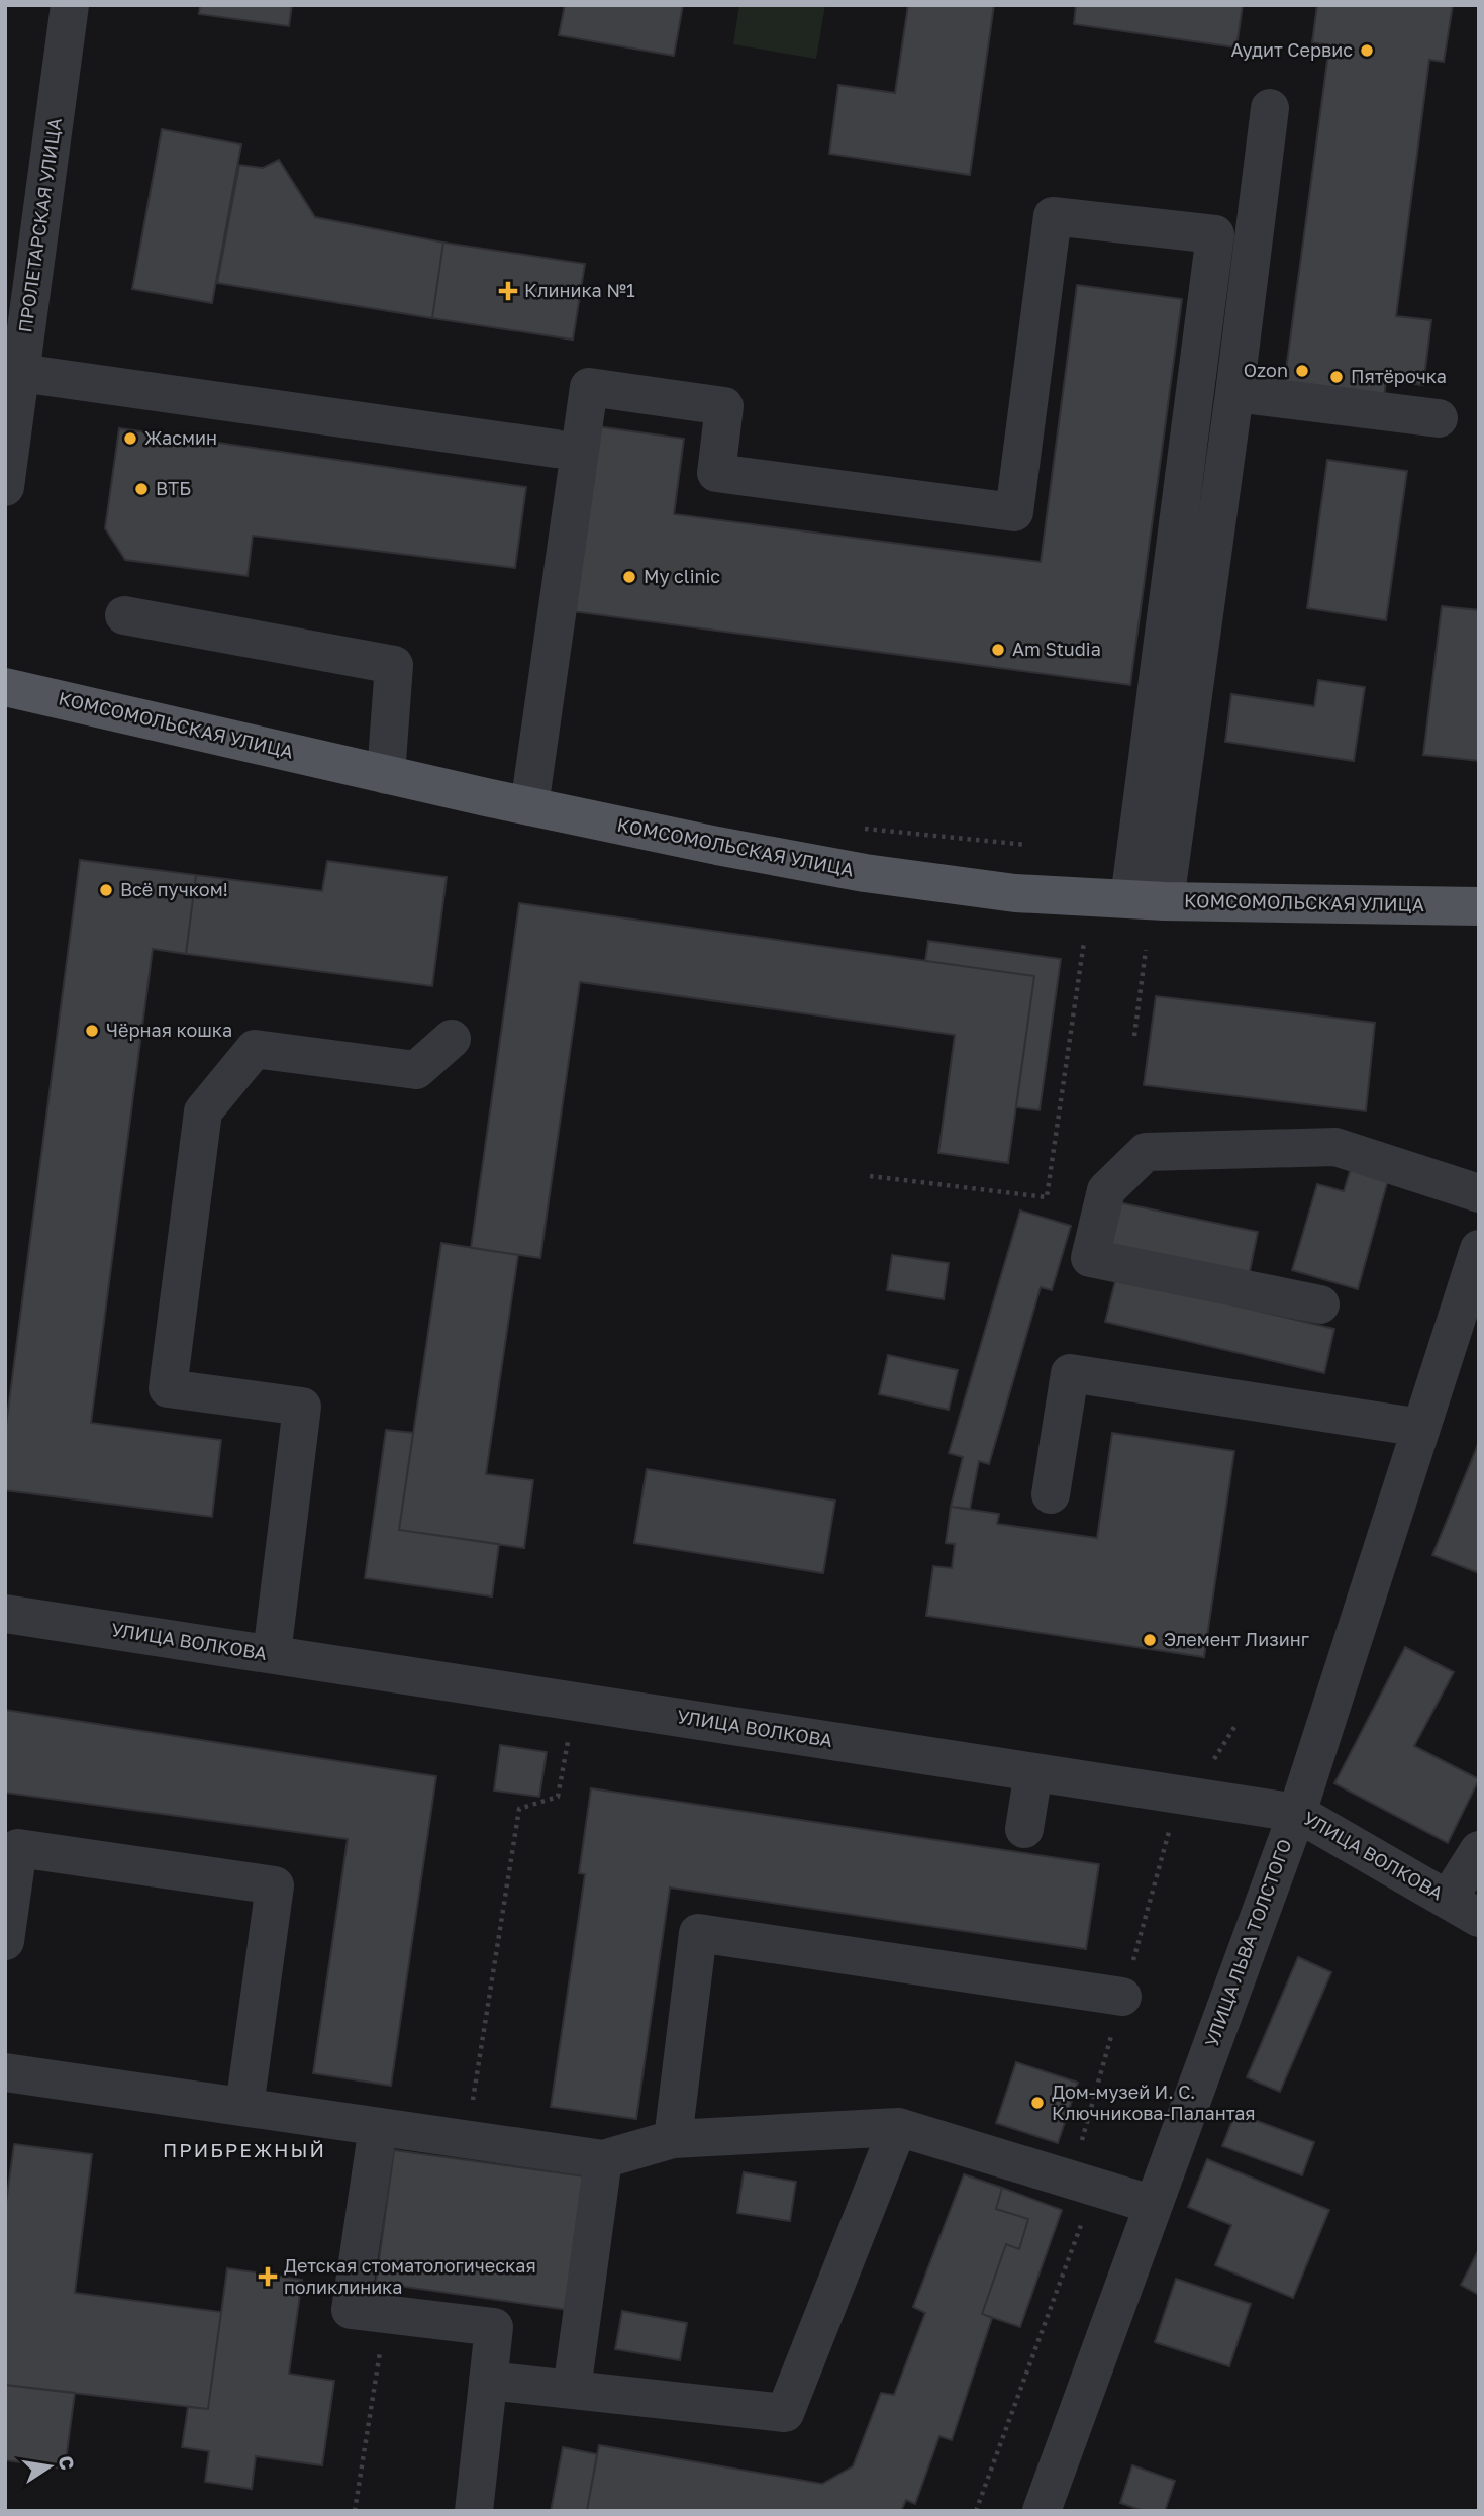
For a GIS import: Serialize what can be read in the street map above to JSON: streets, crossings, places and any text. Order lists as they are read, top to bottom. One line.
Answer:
{"streets":{"main road":["КОМСОМОЛЬСКАЯ УЛИЦА"],"street":["ПРОЛЕТАРСКАЯ УЛИЦА","УЛИЦА ВОЛКОВА","УЛИЦА ЛЬВА ТОЛСТОГО"]},"crossings":[["УЛИЦА ВОЛКОВА","УЛИЦА ЛЬВА ТОЛСТОГО"]],"districts":["ПРИБРЕЖНЫЙ"],"places":{"other":["Аудит Сервис","Ozon","Пятёрочка","Жасмин","ВТБ","My clinic","Am Studia","Всё пучком!","Чёрная кошка","Элемент Лизинг","Дом-музей И. С. Ключникова-Палантая"],"health":["Клиника №1","Детская стоматологическая поликлиника"]},"north":"right"}
